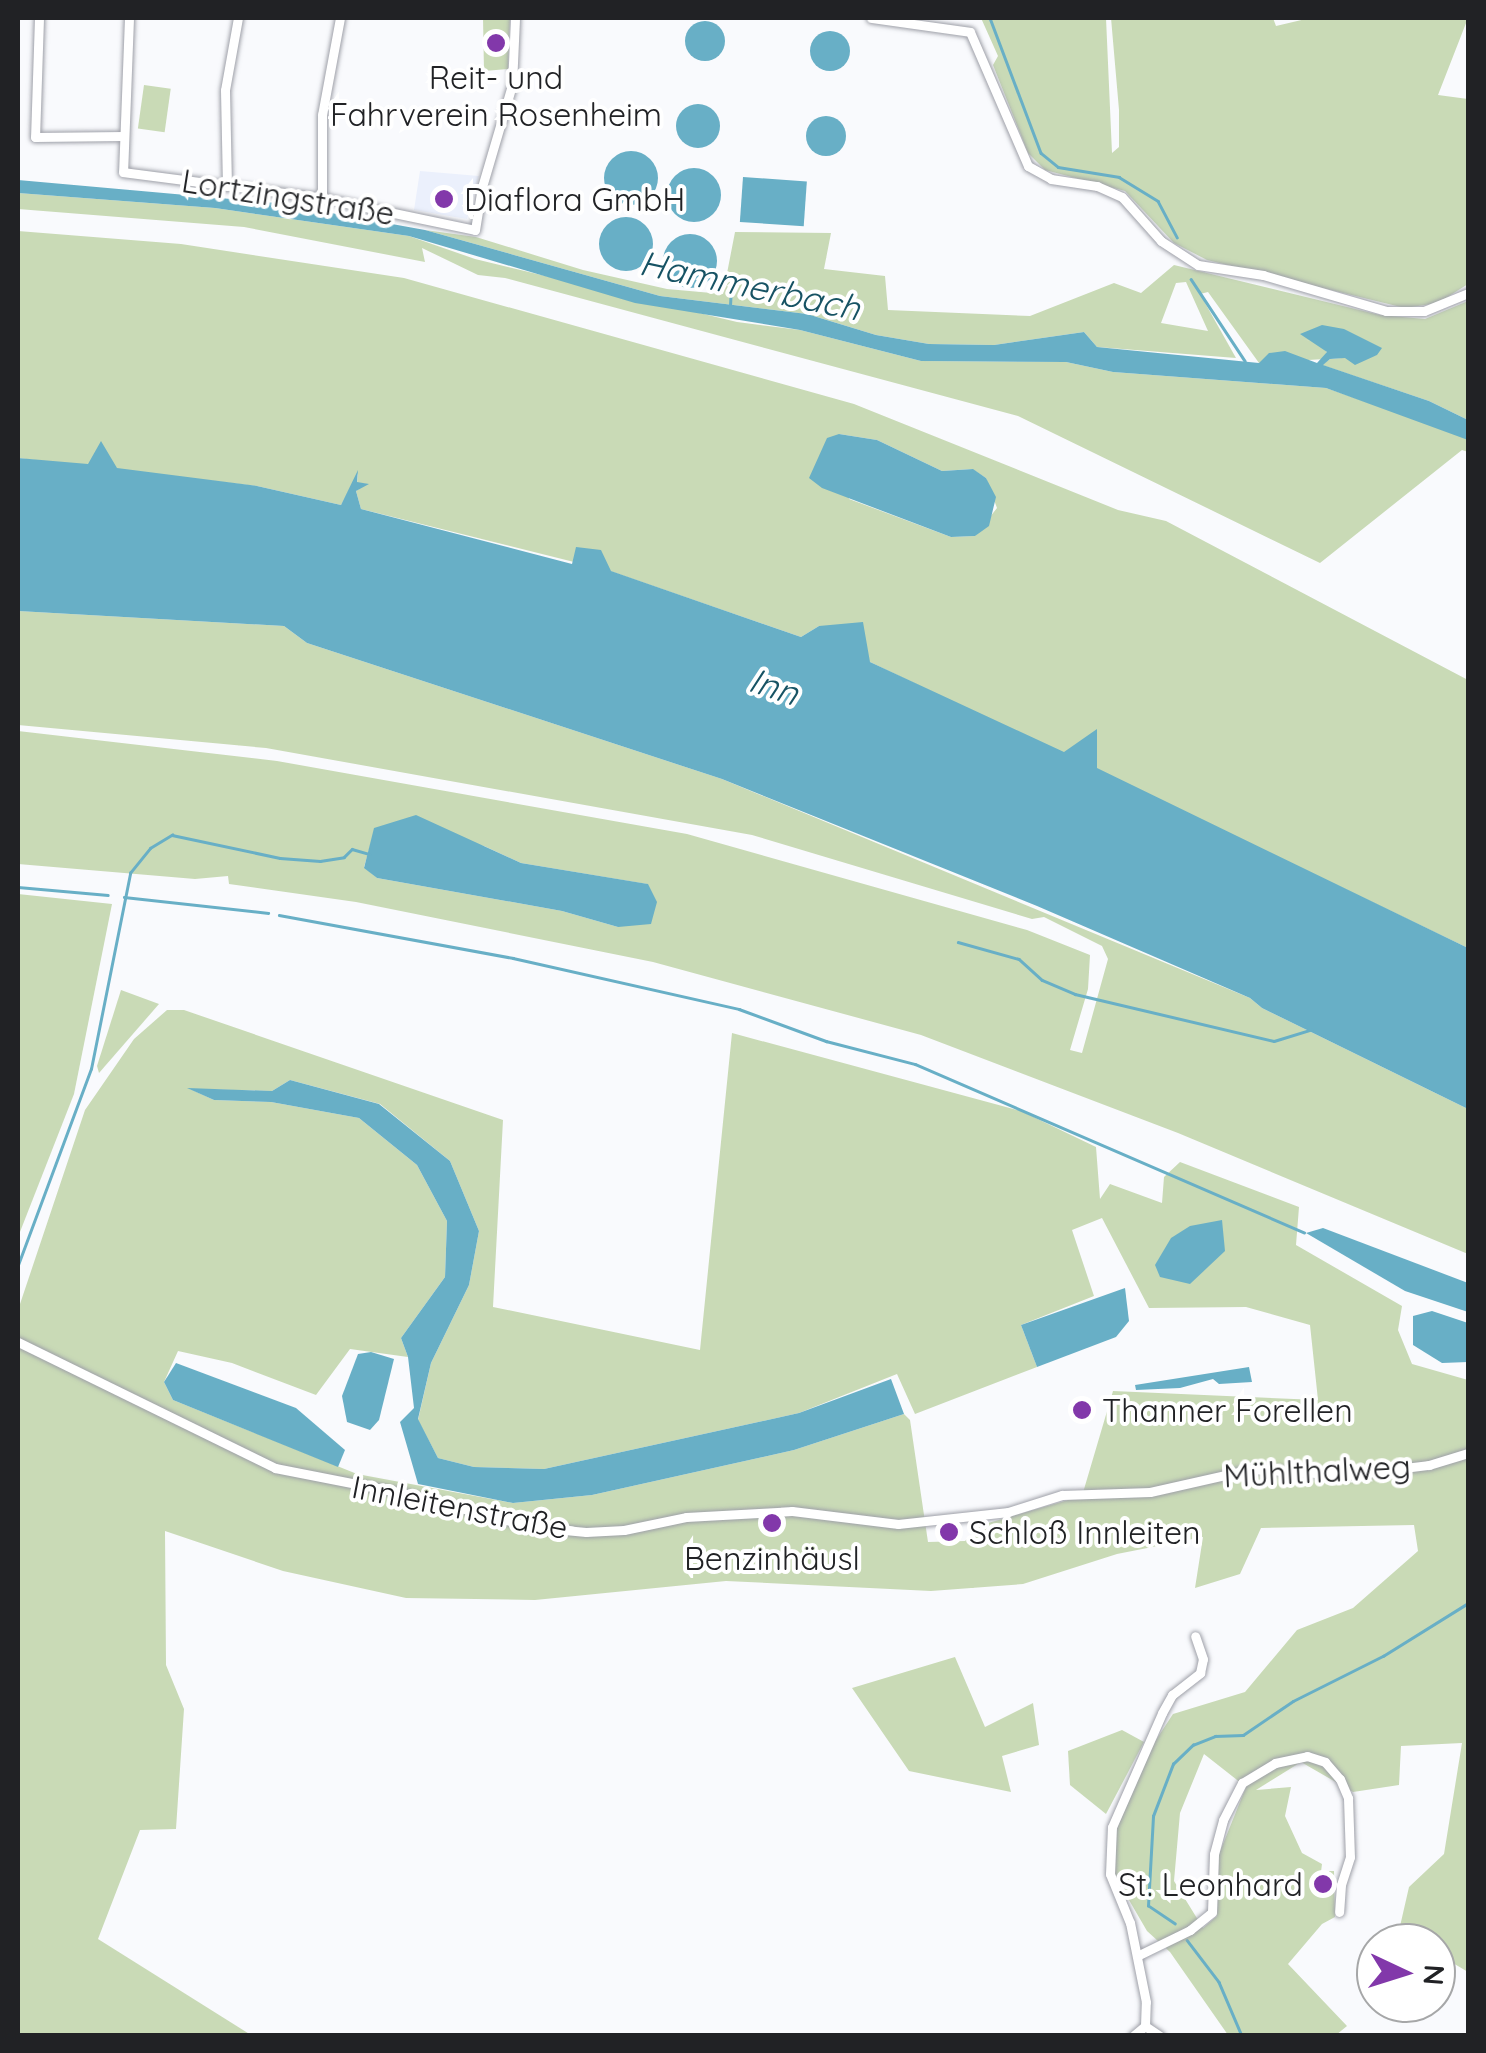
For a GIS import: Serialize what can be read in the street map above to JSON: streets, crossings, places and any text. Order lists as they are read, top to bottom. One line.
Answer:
{"streets":{"street":["Lortzingstraße","Mühlthalweg","Innleitenstraße"]},"crossings":[["Mühlthalweg","Innleitenstraße"]],"water":["Hammerbach","Inn"],"places":["Reit- und Fahrverein Rosenheim","Diaflora GmbH","Thanner Forellen","Benzinhäusl","Schloß Innleiten","St. Leonhard"],"north":"right"}
